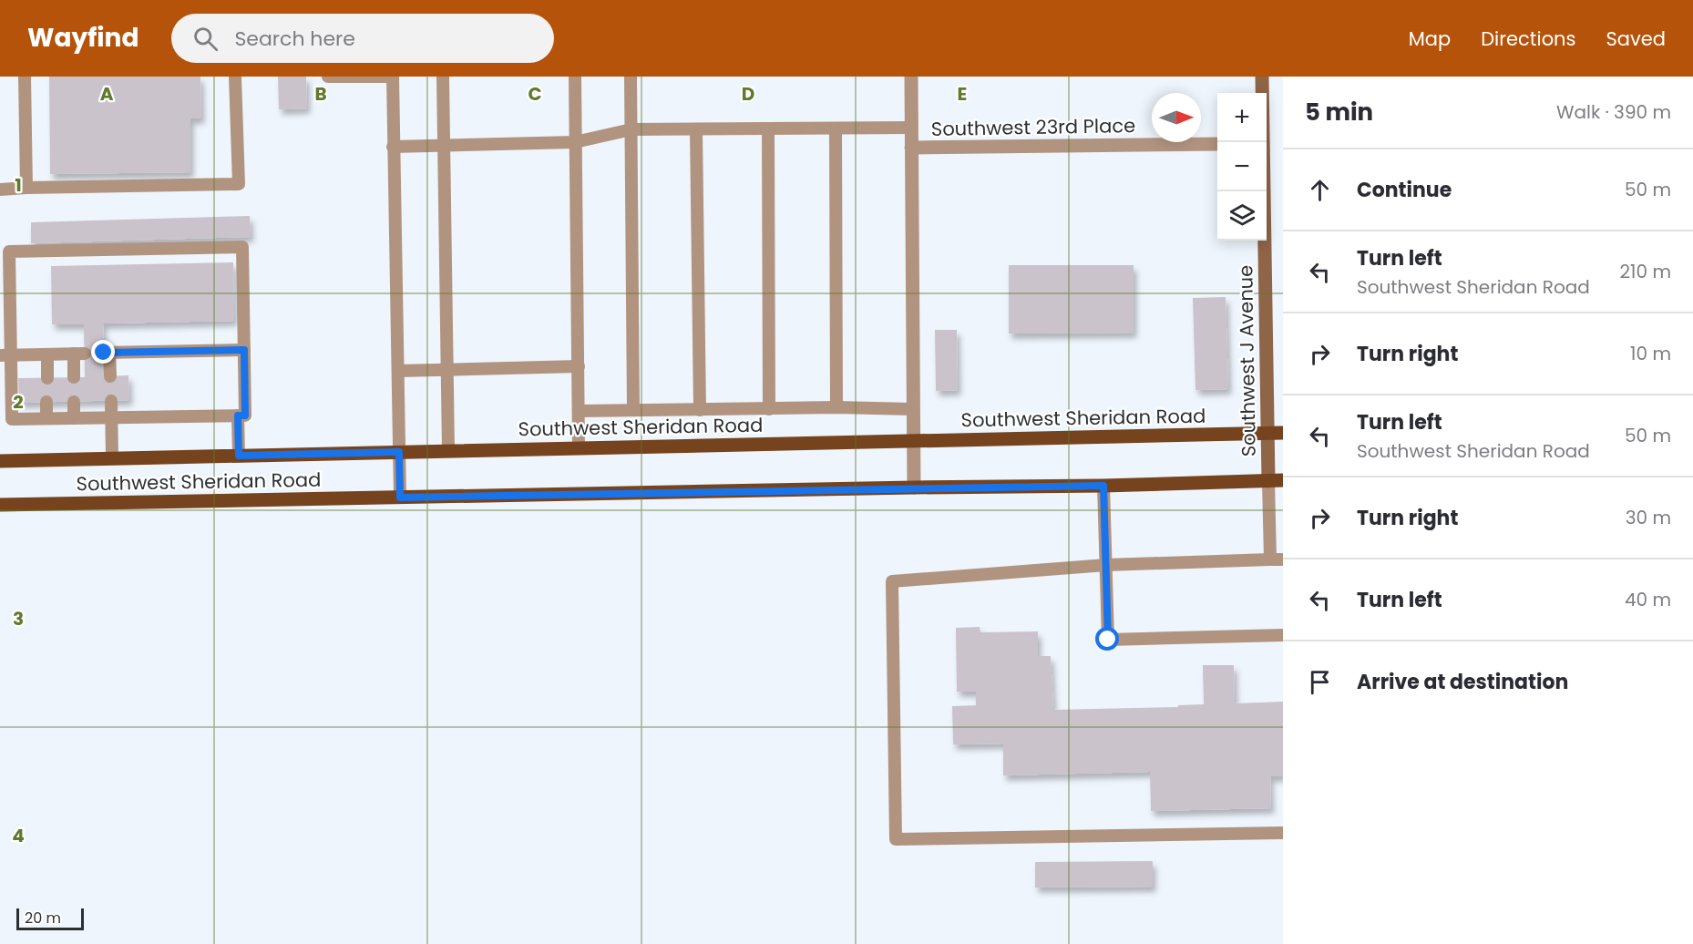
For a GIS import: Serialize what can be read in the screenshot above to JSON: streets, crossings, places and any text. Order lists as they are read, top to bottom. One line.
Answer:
{"streets":{"main road":["Southwest Sheridan Road"],"street":["Southwest 23rd Place","Southwest J Avenue"]},"crossings":[["Southwest J Avenue","Southwest Sheridan Road"]],"scale_bar":"20 m","north":"right","page":{"header":"Wayfind","search":"Search here","nav":["Map","Directions","Saved"],"heading":["5 min","Walk · 390 m"],"map_buttons":["+","−"],"list":[["Continue","50 m"],["Turn left","Southwest Sheridan Road","210 m"],["Turn right","10 m"],["Turn left","Southwest Sheridan Road","50 m"],["Turn right","30 m"],["Turn left","40 m"],"Arrive at destination"],"scale":"20 m"},"grid":{"columns":["A","B","C","D","E"],"rows":["1","2","3","4"]}}
